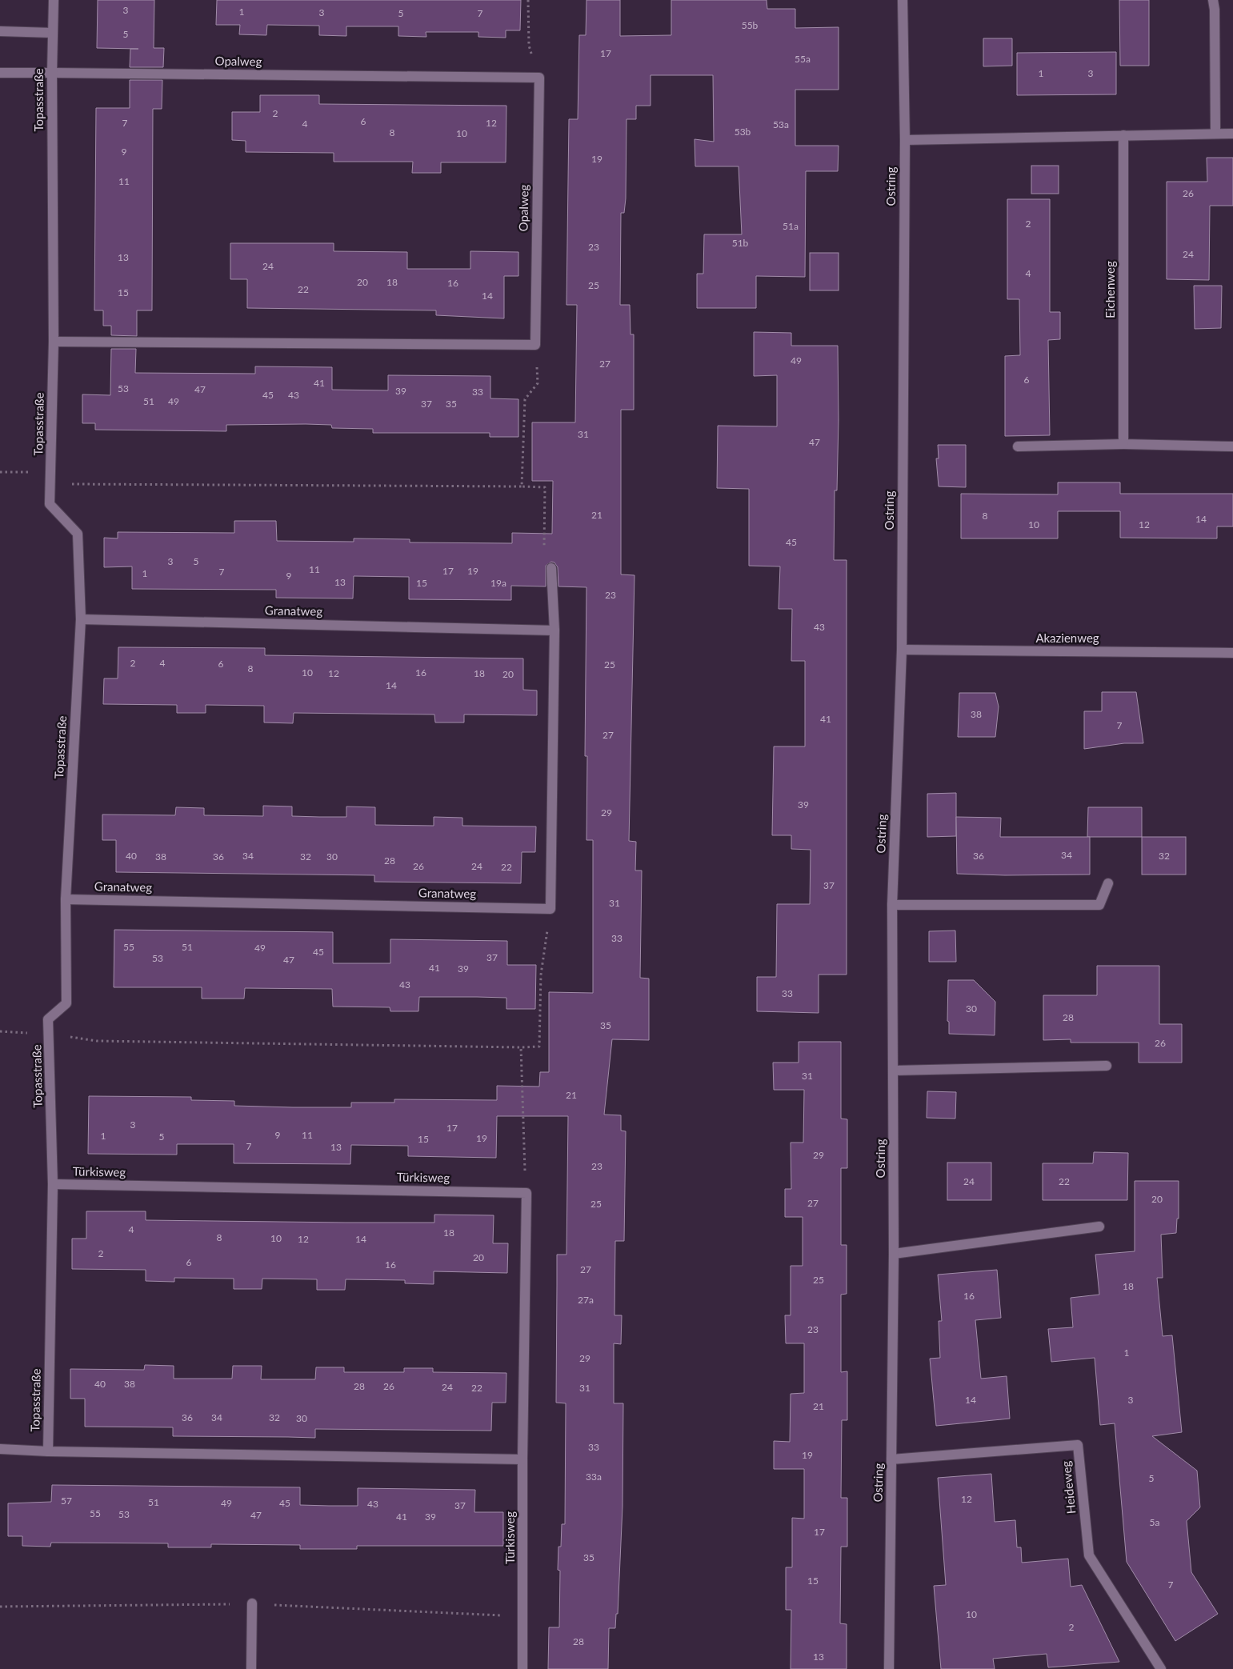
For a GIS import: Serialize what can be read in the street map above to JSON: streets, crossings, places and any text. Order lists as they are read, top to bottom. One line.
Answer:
{"streets":{"street":["Opalweg","Topasstraße","Ostring","Eichenweg","Granatweg","Akazienweg","Türkisweg","Heideweg"]},"crossings":[["Opalweg","Topasstraße"],["Topasstraße","Granatweg"],["Topasstraße","Türkisweg"],["Ostring","Akazienweg"],["Ostring","Heideweg"]],"house_numbers":["3","1","3","5","7","55b","5","17","55a","1","3","2","6","7","12","4","53a","53b","8","10","9","19","11","26","2","51a","51b","23","24","13","24","4","20","18","16","25","22","15","14","49","27","6","41","53","47","39","33","45","43","51","49","37","35","31","47","21","8","14","10","12","45","3","5","11","17","19","7","1","9","13","15","19a","23","43","2","4","6","25","8","10","16","12","18","20","14","38","41","7","27","39","29","34","40","34","36","32","38","36","32","30","28","26","24","22","37","31","33","55","51","49","45","37","53","47","41","39","43","33","30","28","35","26","31","21","3","17","9","11","1","5","19","15","7","13","29","23","24","22","20","27","25","4","18","8","10","12","14","2","20","6","16","27","25","18","16","27a","23","1","29","40","38","28","26","24","22","31","14","3","21","36","34","32","30","33","19","33a","5","12","57","51","49","45","43","37","55","53","47","41","39","5a","17","35","15","7","10","2","28","13"]}
